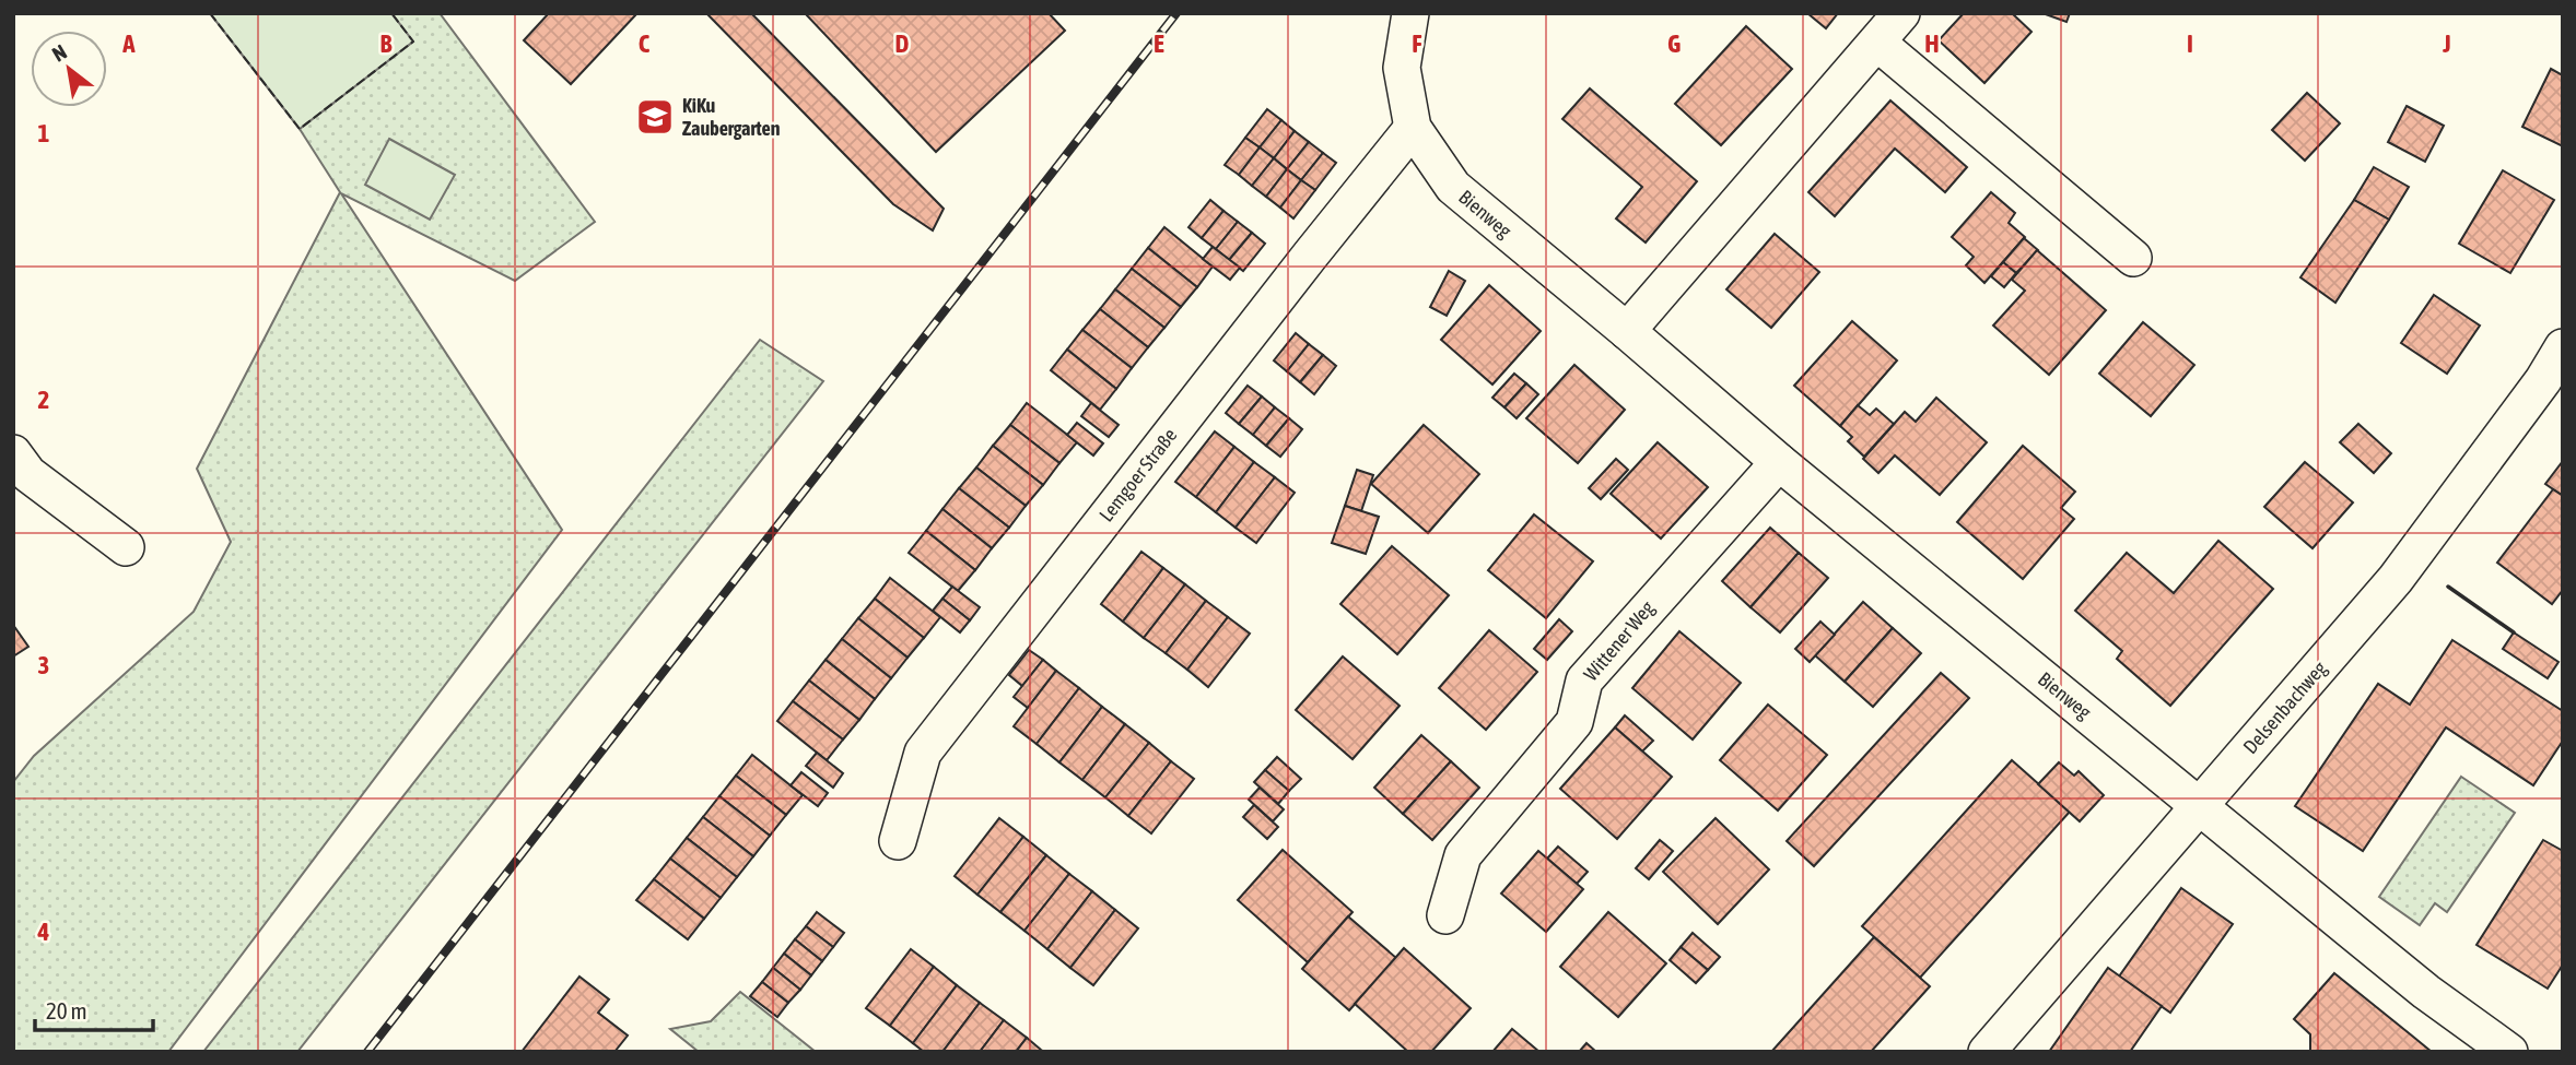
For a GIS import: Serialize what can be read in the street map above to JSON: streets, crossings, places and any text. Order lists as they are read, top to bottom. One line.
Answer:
{"streets":{"street":["Bienweg","Lemgoer Straße","Wittener Weg","Delsenbachweg"]},"crossings":[["Bienweg","Lemgoer Straße"],["Bienweg","Wittener Weg"],["Bienweg","Delsenbachweg"]],"places":{"school or university":["KiKu Zaubergarten"]},"scale_bar":"20 m","north":"top left","grid":{"columns":["A","B","C","D","E","F","G","H","I","J"],"rows":["1","2","3","4"]}}
